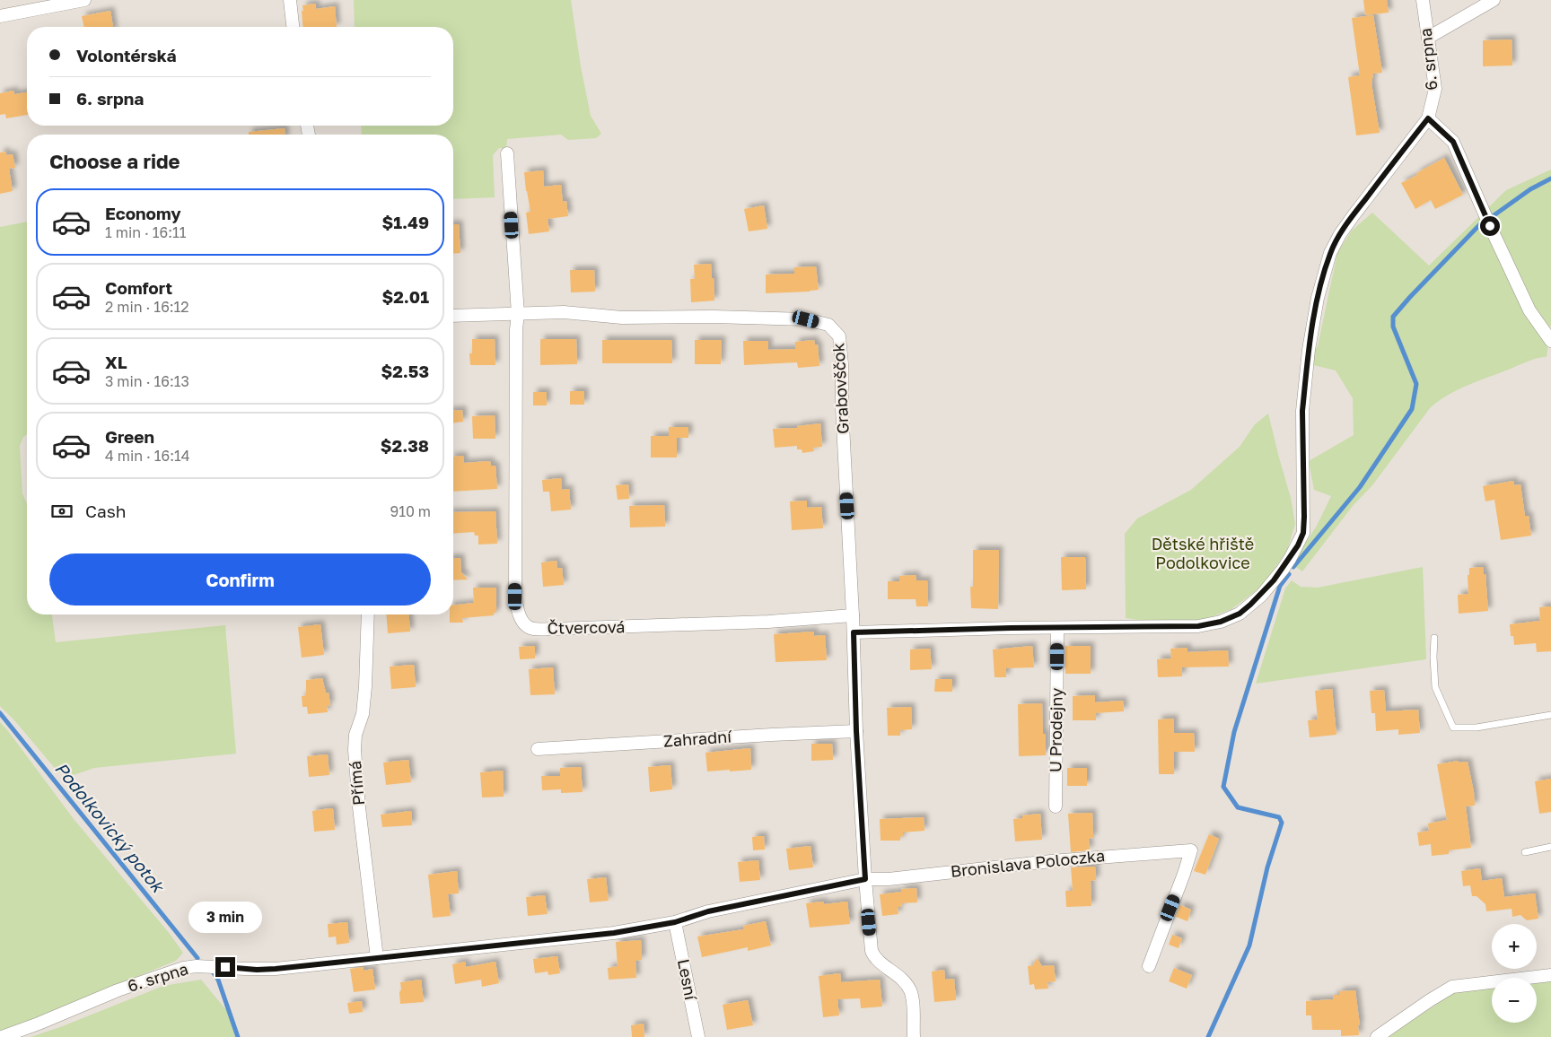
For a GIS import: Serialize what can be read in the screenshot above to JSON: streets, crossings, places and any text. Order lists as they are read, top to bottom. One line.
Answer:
{"streets":{"street":["6. srpna","Grabovščok","Čtvercová","U Prodejny","Zahradní","Přímá","Bronislava Poloczka","Lesní"]},"crossings":[["6. srpna","Grabovščok"],["6. srpna","U Prodejny"],["6. srpna","Přímá"],["6. srpna","Bronislava Poloczka"],["6. srpna","Lesní"],["Grabovščok","Čtvercová"]],"water":["Podolkovický potok"],"parks":["Dětské hřiště Podolkovice"],"page":{"banner":["Volontérská","6. srpna"],"heading":"Choose a ride","list":[{"name":"Economy","note":"1 min · 16:11","value":"$1.49"},{"name":"Comfort","note":"2 min · 16:12","value":"$2.01"},{"name":"XL","note":"3 min · 16:13","value":"$2.53"},{"name":"Green","note":"4 min · 16:14","value":"$2.38"}],"pay":["Cash","910 m"],"buttons":"Confirm","bubble":"3 min","map_buttons":["+","−"]}}
